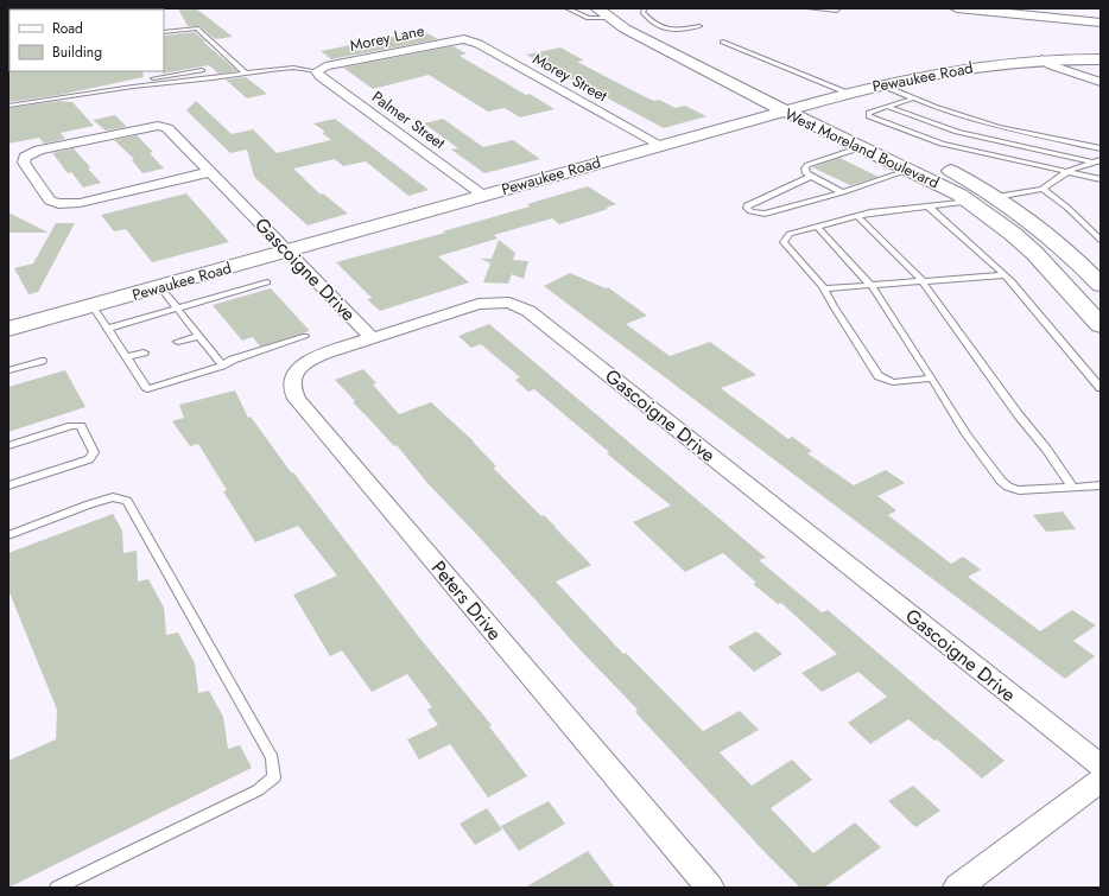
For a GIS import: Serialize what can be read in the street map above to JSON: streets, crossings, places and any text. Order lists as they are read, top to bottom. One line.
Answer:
{"streets":{"street":["Morey Lane","Morey Street","Pewaukee Road","Palmer Street","West Moreland Boulevard","Gascoigne Drive","Peters Drive"]},"crossings":[["Morey Lane","Morey Street"],["Morey Lane","Palmer Street"],["Morey Street","Pewaukee Road"],["Pewaukee Road","Palmer Street"],["Pewaukee Road","West Moreland Boulevard"],["Pewaukee Road","Gascoigne Drive"],["Gascoigne Drive","Peters Drive"]],"legend":["Road","Building"]}
